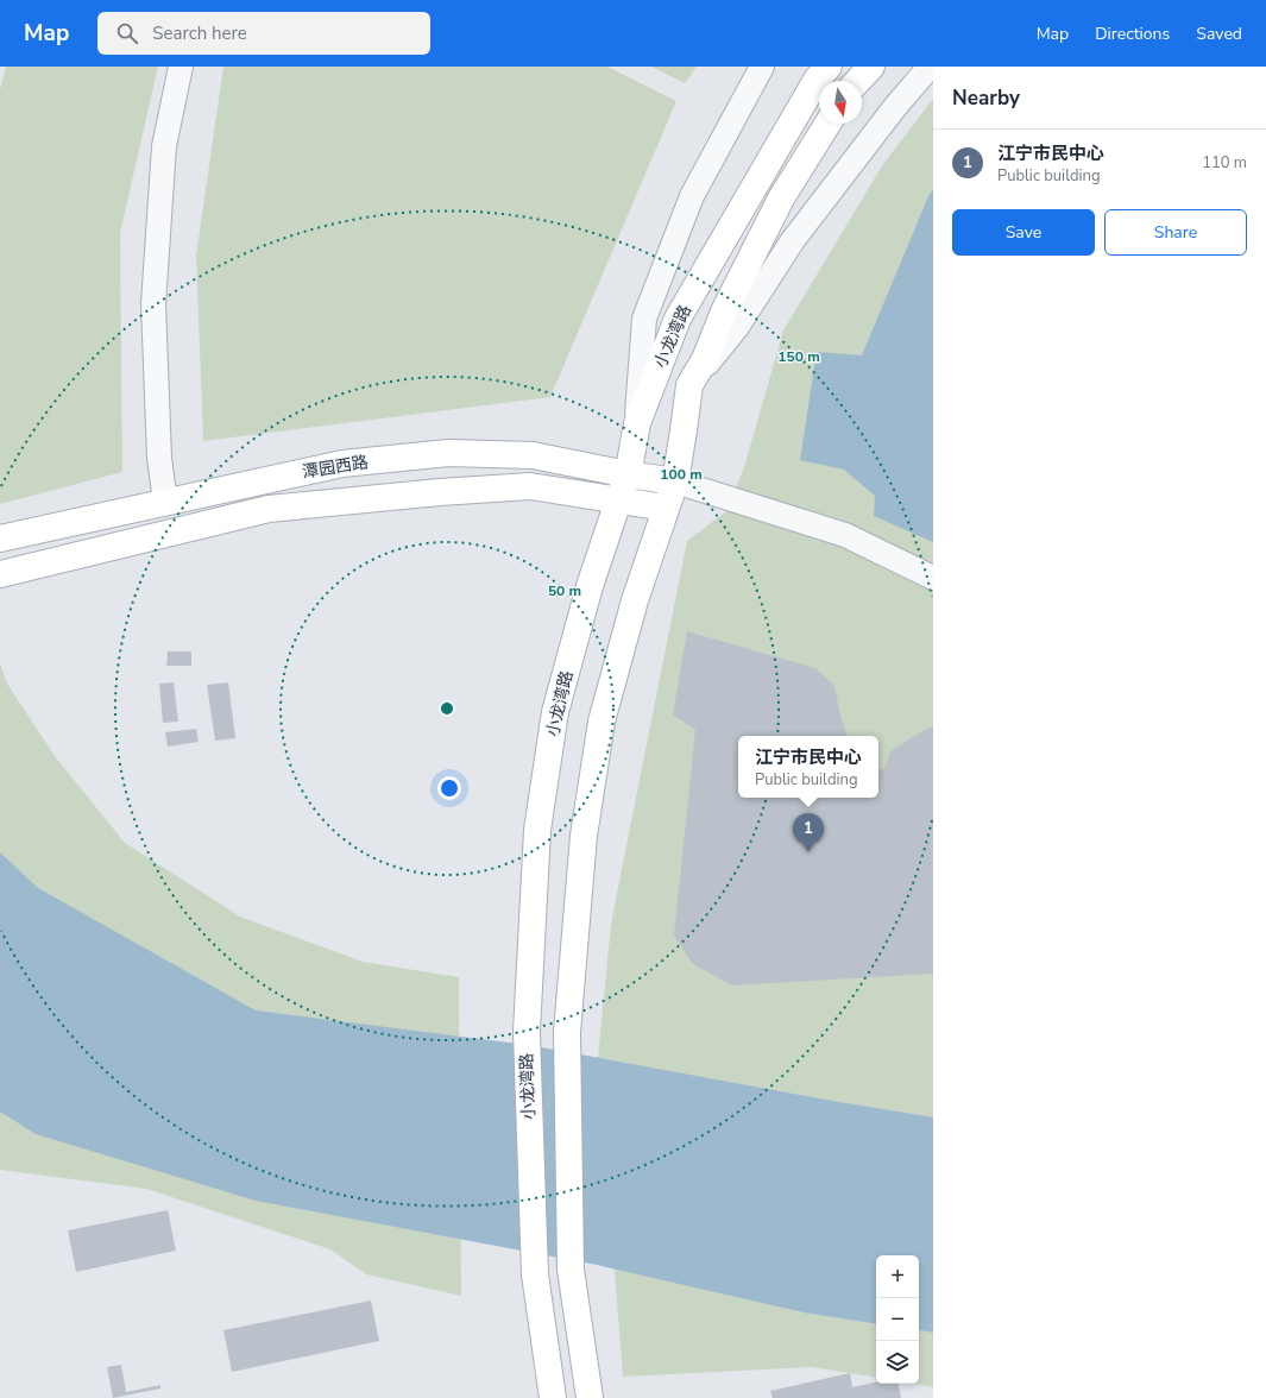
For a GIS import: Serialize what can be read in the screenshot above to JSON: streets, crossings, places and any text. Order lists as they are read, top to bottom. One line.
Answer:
{"streets":{"main road":["小龙湾路","潭园西路"]},"crossings":[["小龙湾路","潭园西路"]],"north":"bottom","page":{"header":"Map","search":"Search here","nav":["Map","Directions","Saved"],"heading":"Nearby","list":[{"mark":"1","name":"江宁市民中心","note":"Public building","value":"110 m"}],"buttons":["Save","Share"],"popup":["江宁市民中心","Public building"],"pins":"1","map_buttons":["+","−"]},"rings":["150 m","100 m","50 m"]}
